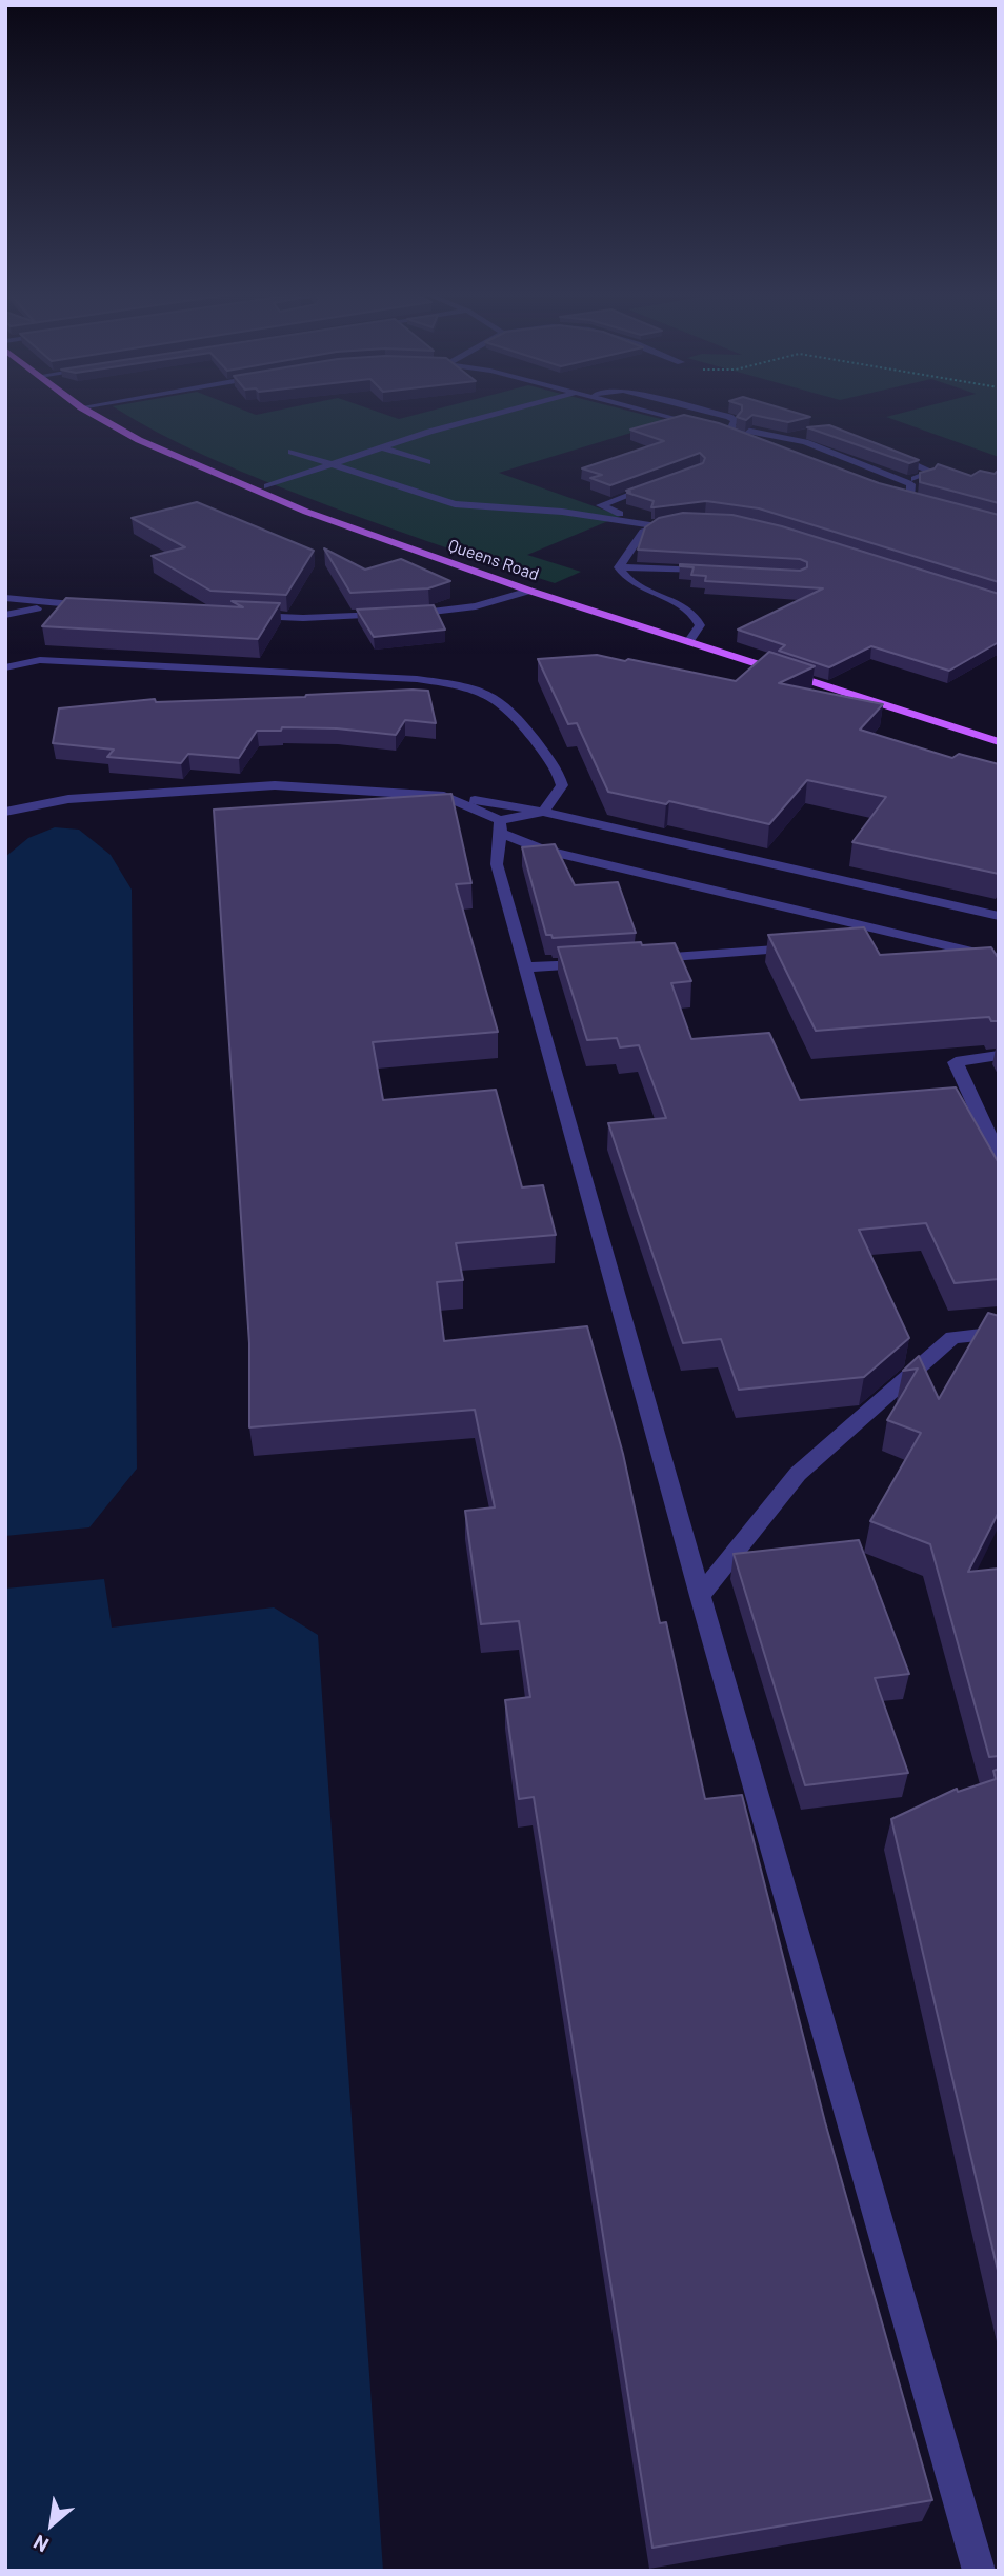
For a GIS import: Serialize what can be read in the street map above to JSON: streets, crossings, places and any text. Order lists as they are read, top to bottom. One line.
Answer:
{"streets":{"main road":["Queens Road"]},"north":"bottom left"}
